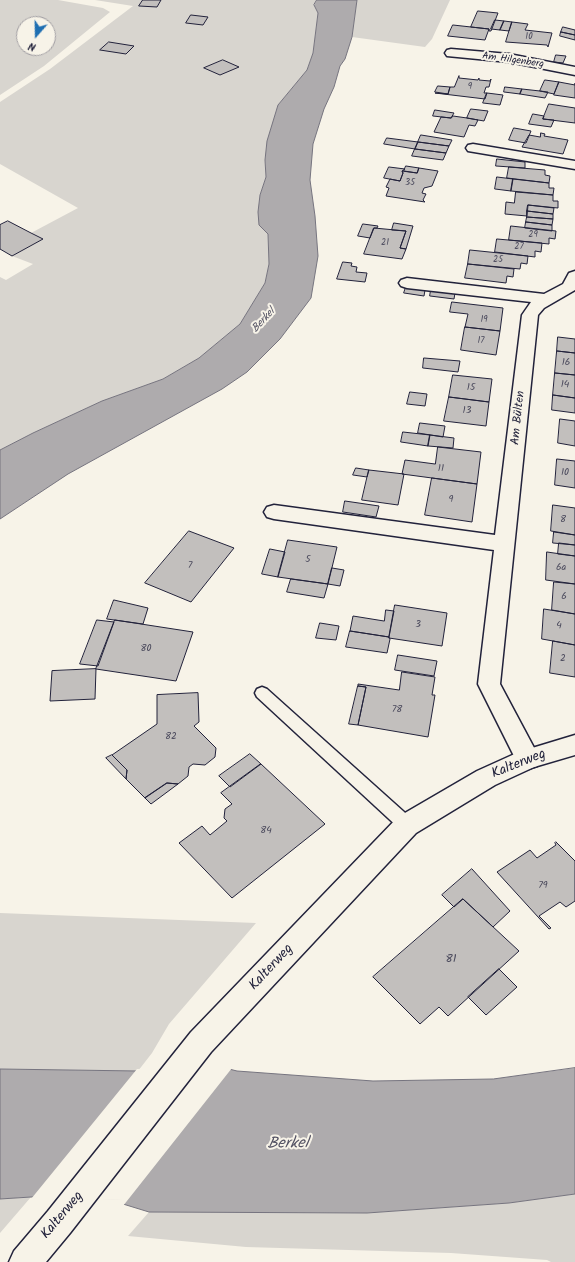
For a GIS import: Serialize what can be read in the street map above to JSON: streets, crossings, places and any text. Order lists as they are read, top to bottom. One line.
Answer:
{"streets":{"street":["Am Hilgenberg","Am Bülten","Kalterweg"]},"crossings":[["Am Bülten","Kalterweg"]],"water":["Berkel"],"house_numbers":["10","9","35","29","21","27","25","19","17","16","14","15","13","11","10","9","8","5","7","6a","6","3","4","80","2","78","82","84","79","81"],"north":"bottom"}
